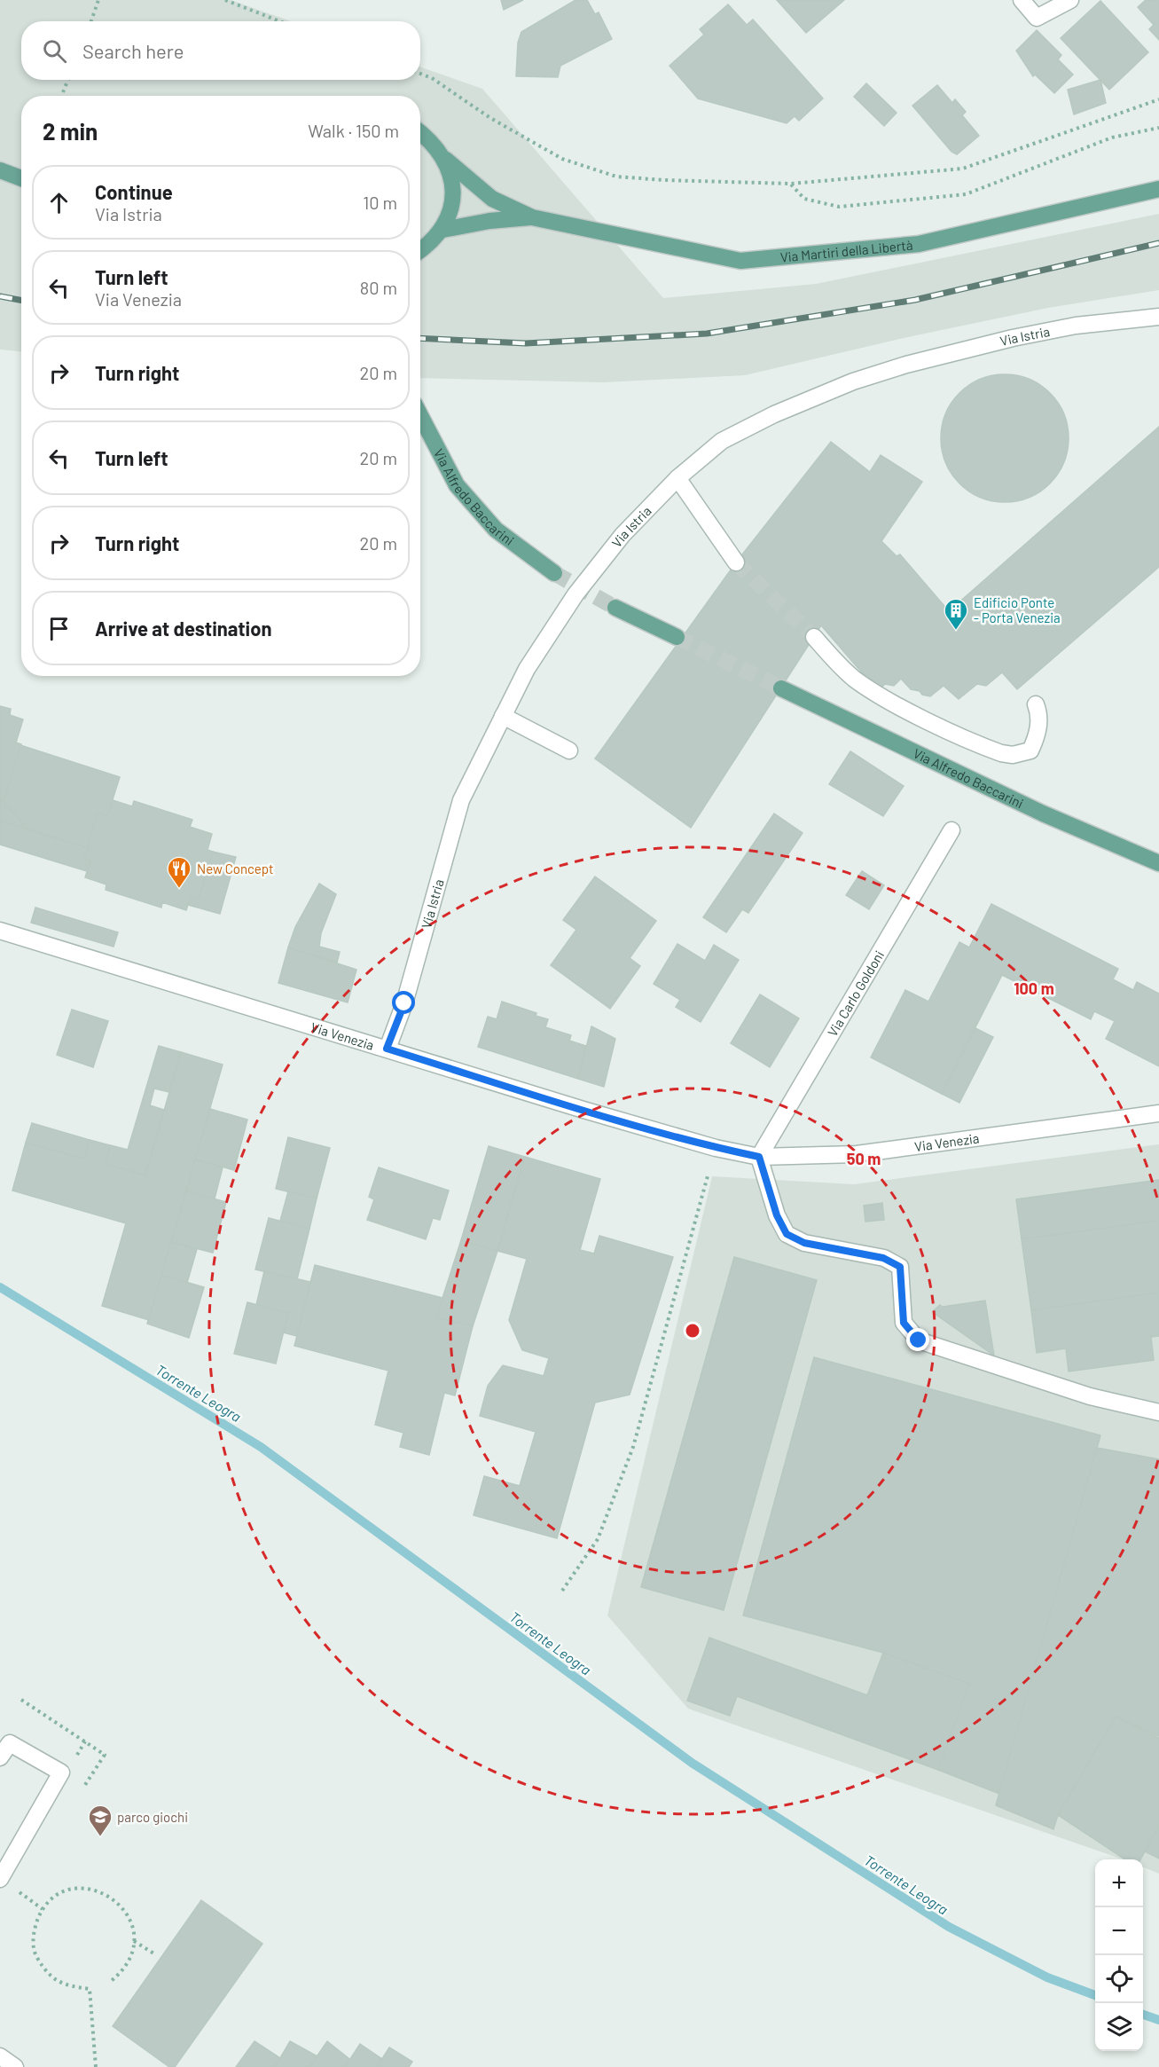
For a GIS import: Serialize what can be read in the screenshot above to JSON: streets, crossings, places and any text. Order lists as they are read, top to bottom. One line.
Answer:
{"streets":{"main road":["Via Martiri della Libertà","Via Alfredo Baccarini"],"street":["Via Istria","Via Carlo Goldoni","Via Venezia"]},"crossings":[["Via Istria","Via Venezia"],["Via Carlo Goldoni","Via Venezia"]],"water":["Torrente Leogra"],"places":{"building":["Edificio Ponte - Porta Venezia"],"restaurant":["New Concept"],"school or university":["parco giochi"]},"page":{"search":"Search here","heading":["2 min","Walk · 150 m"],"list":[["Continue","Via Istria","10 m"],["Turn left","Via Venezia","80 m"],["Turn right","20 m"],["Turn left","20 m"],["Turn right","20 m"],"Arrive at destination"],"map_buttons":["+","−"]},"rings":["100 m","50 m"]}
